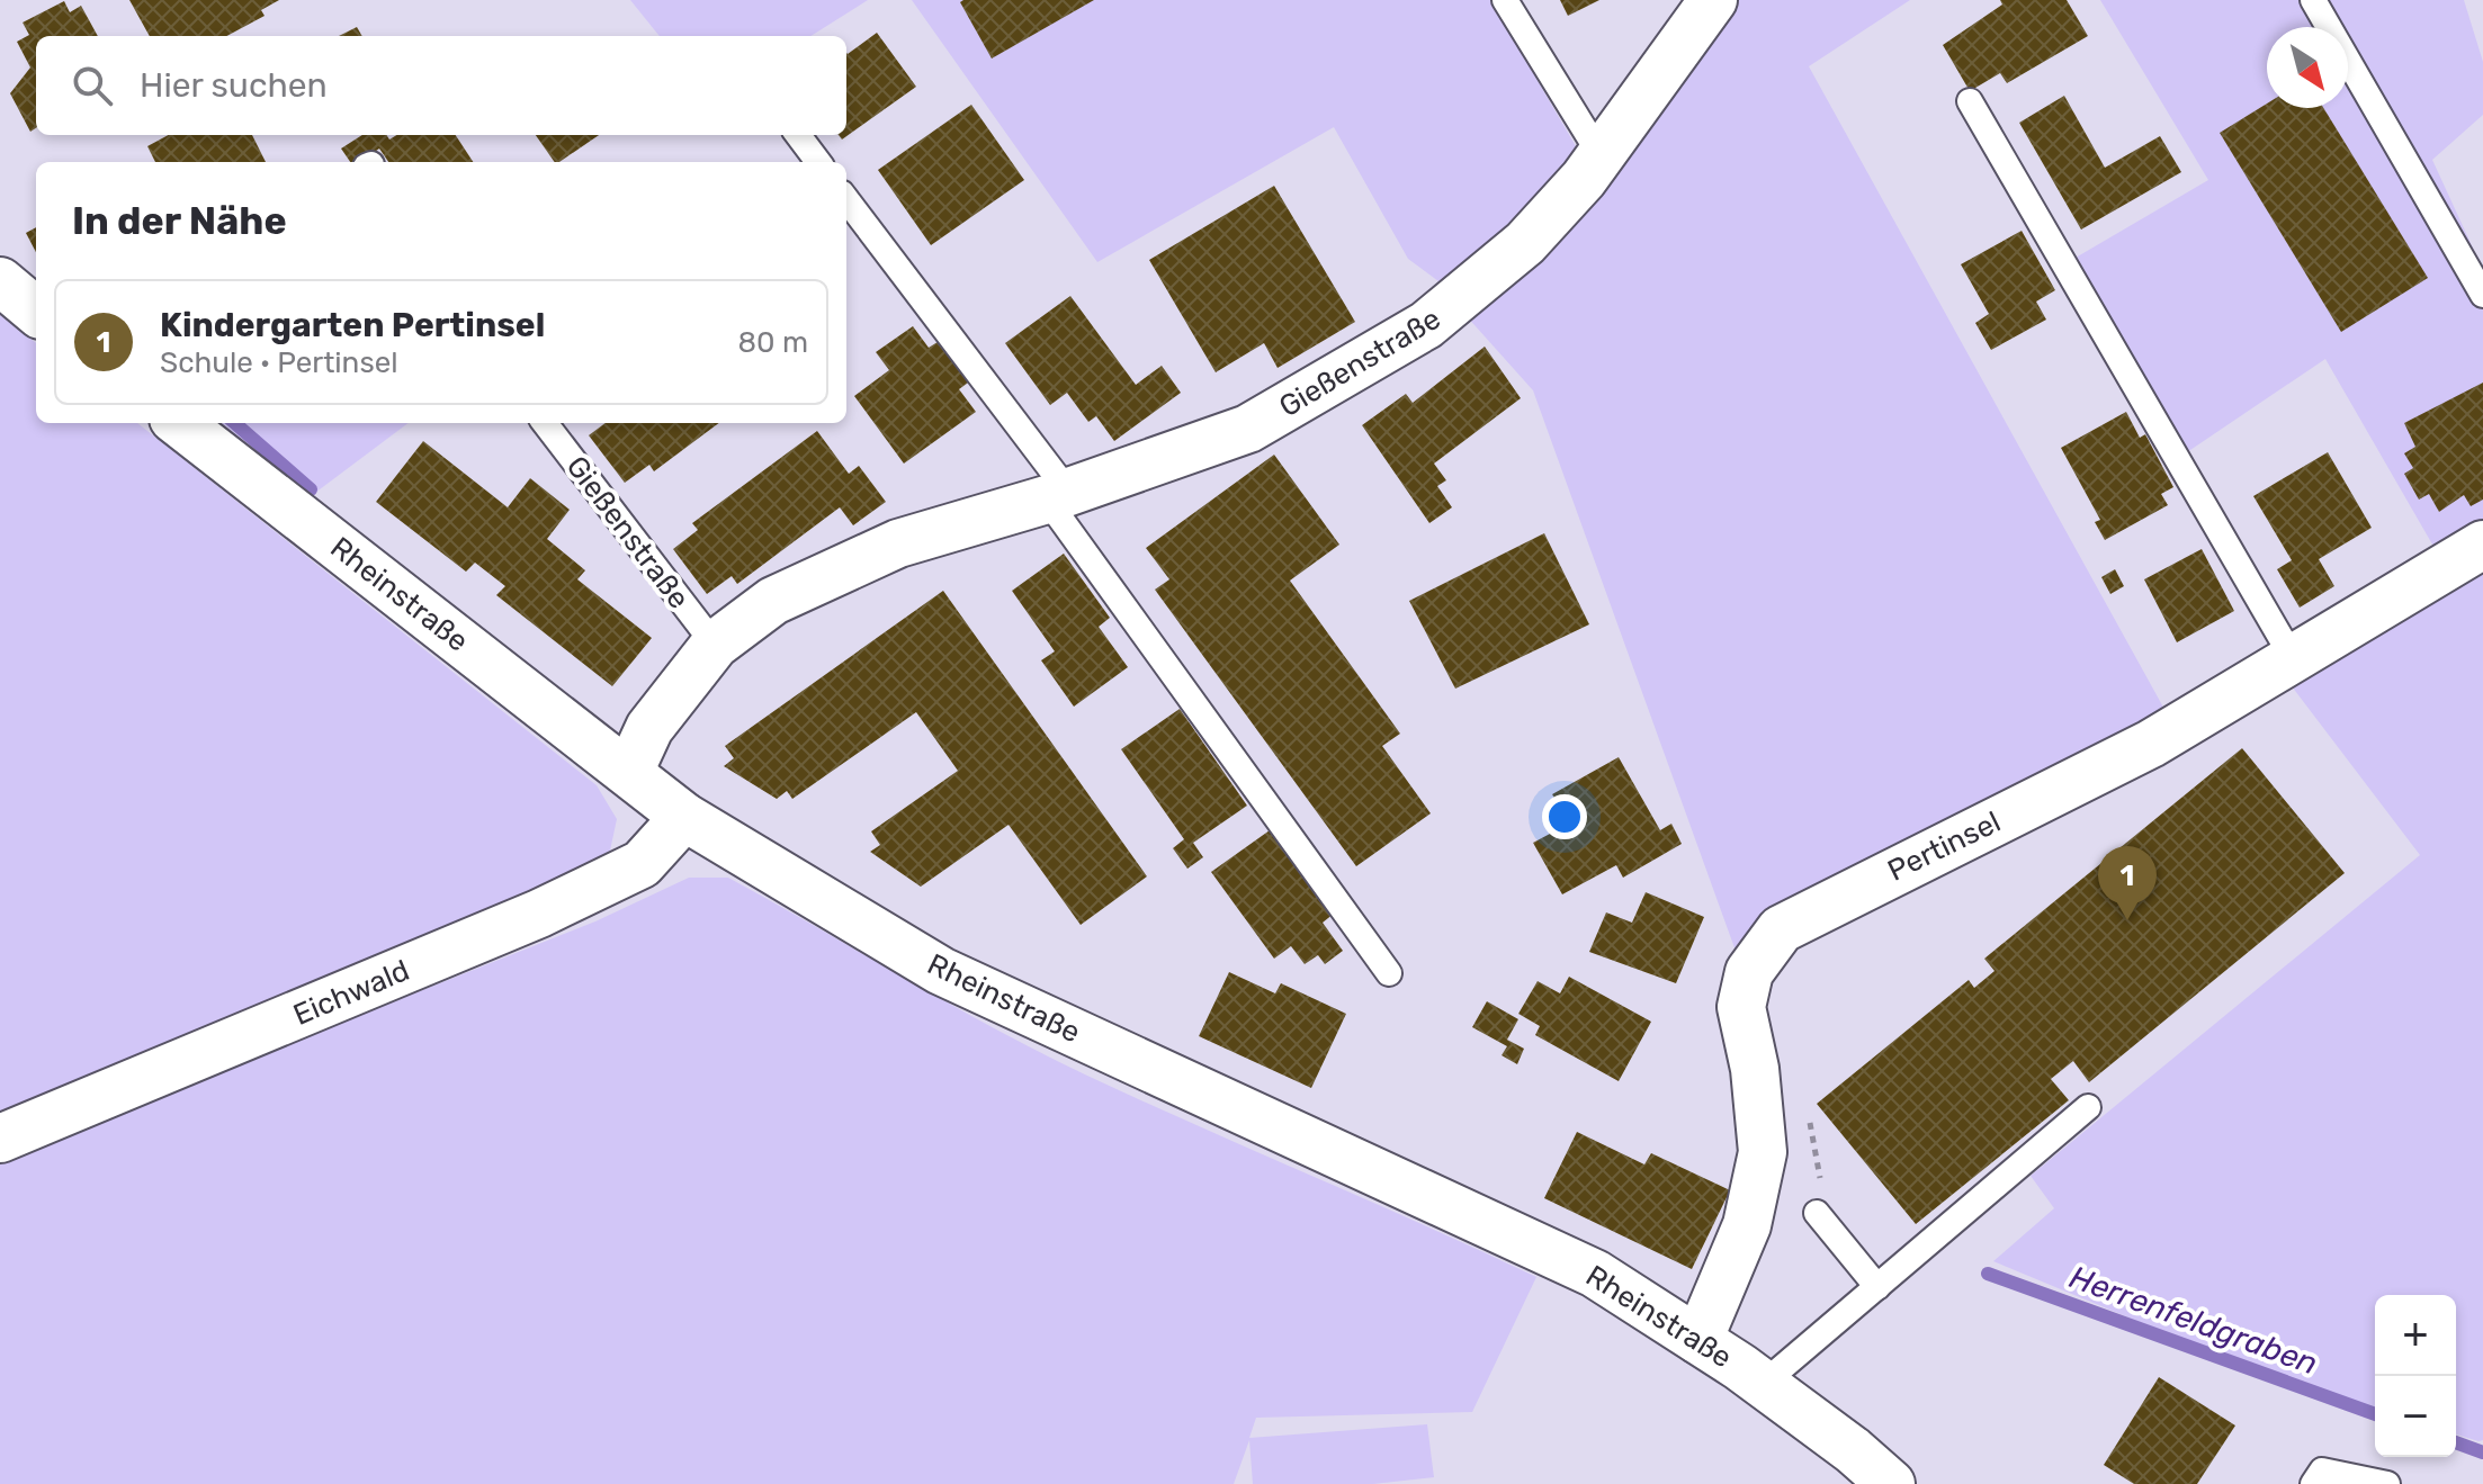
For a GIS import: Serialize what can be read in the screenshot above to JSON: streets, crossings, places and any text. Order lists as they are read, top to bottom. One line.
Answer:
{"streets":{"street":["Gießenstraße","Rheinstraße","Pertinsel","Eichwald"]},"crossings":[["Gießenstraße","Rheinstraße"],["Rheinstraße","Pertinsel"],["Rheinstraße","Eichwald"]],"water":["Herrenfeldgraben"],"north":"bottom right","page":{"search":"Hier suchen","heading":"In der Nähe","list":[{"mark":"1","name":"Kindergarten Pertinsel","note":"Schule · Pertinsel","value":"80 m"}],"pins":"1","map_buttons":["+","−"]}}
